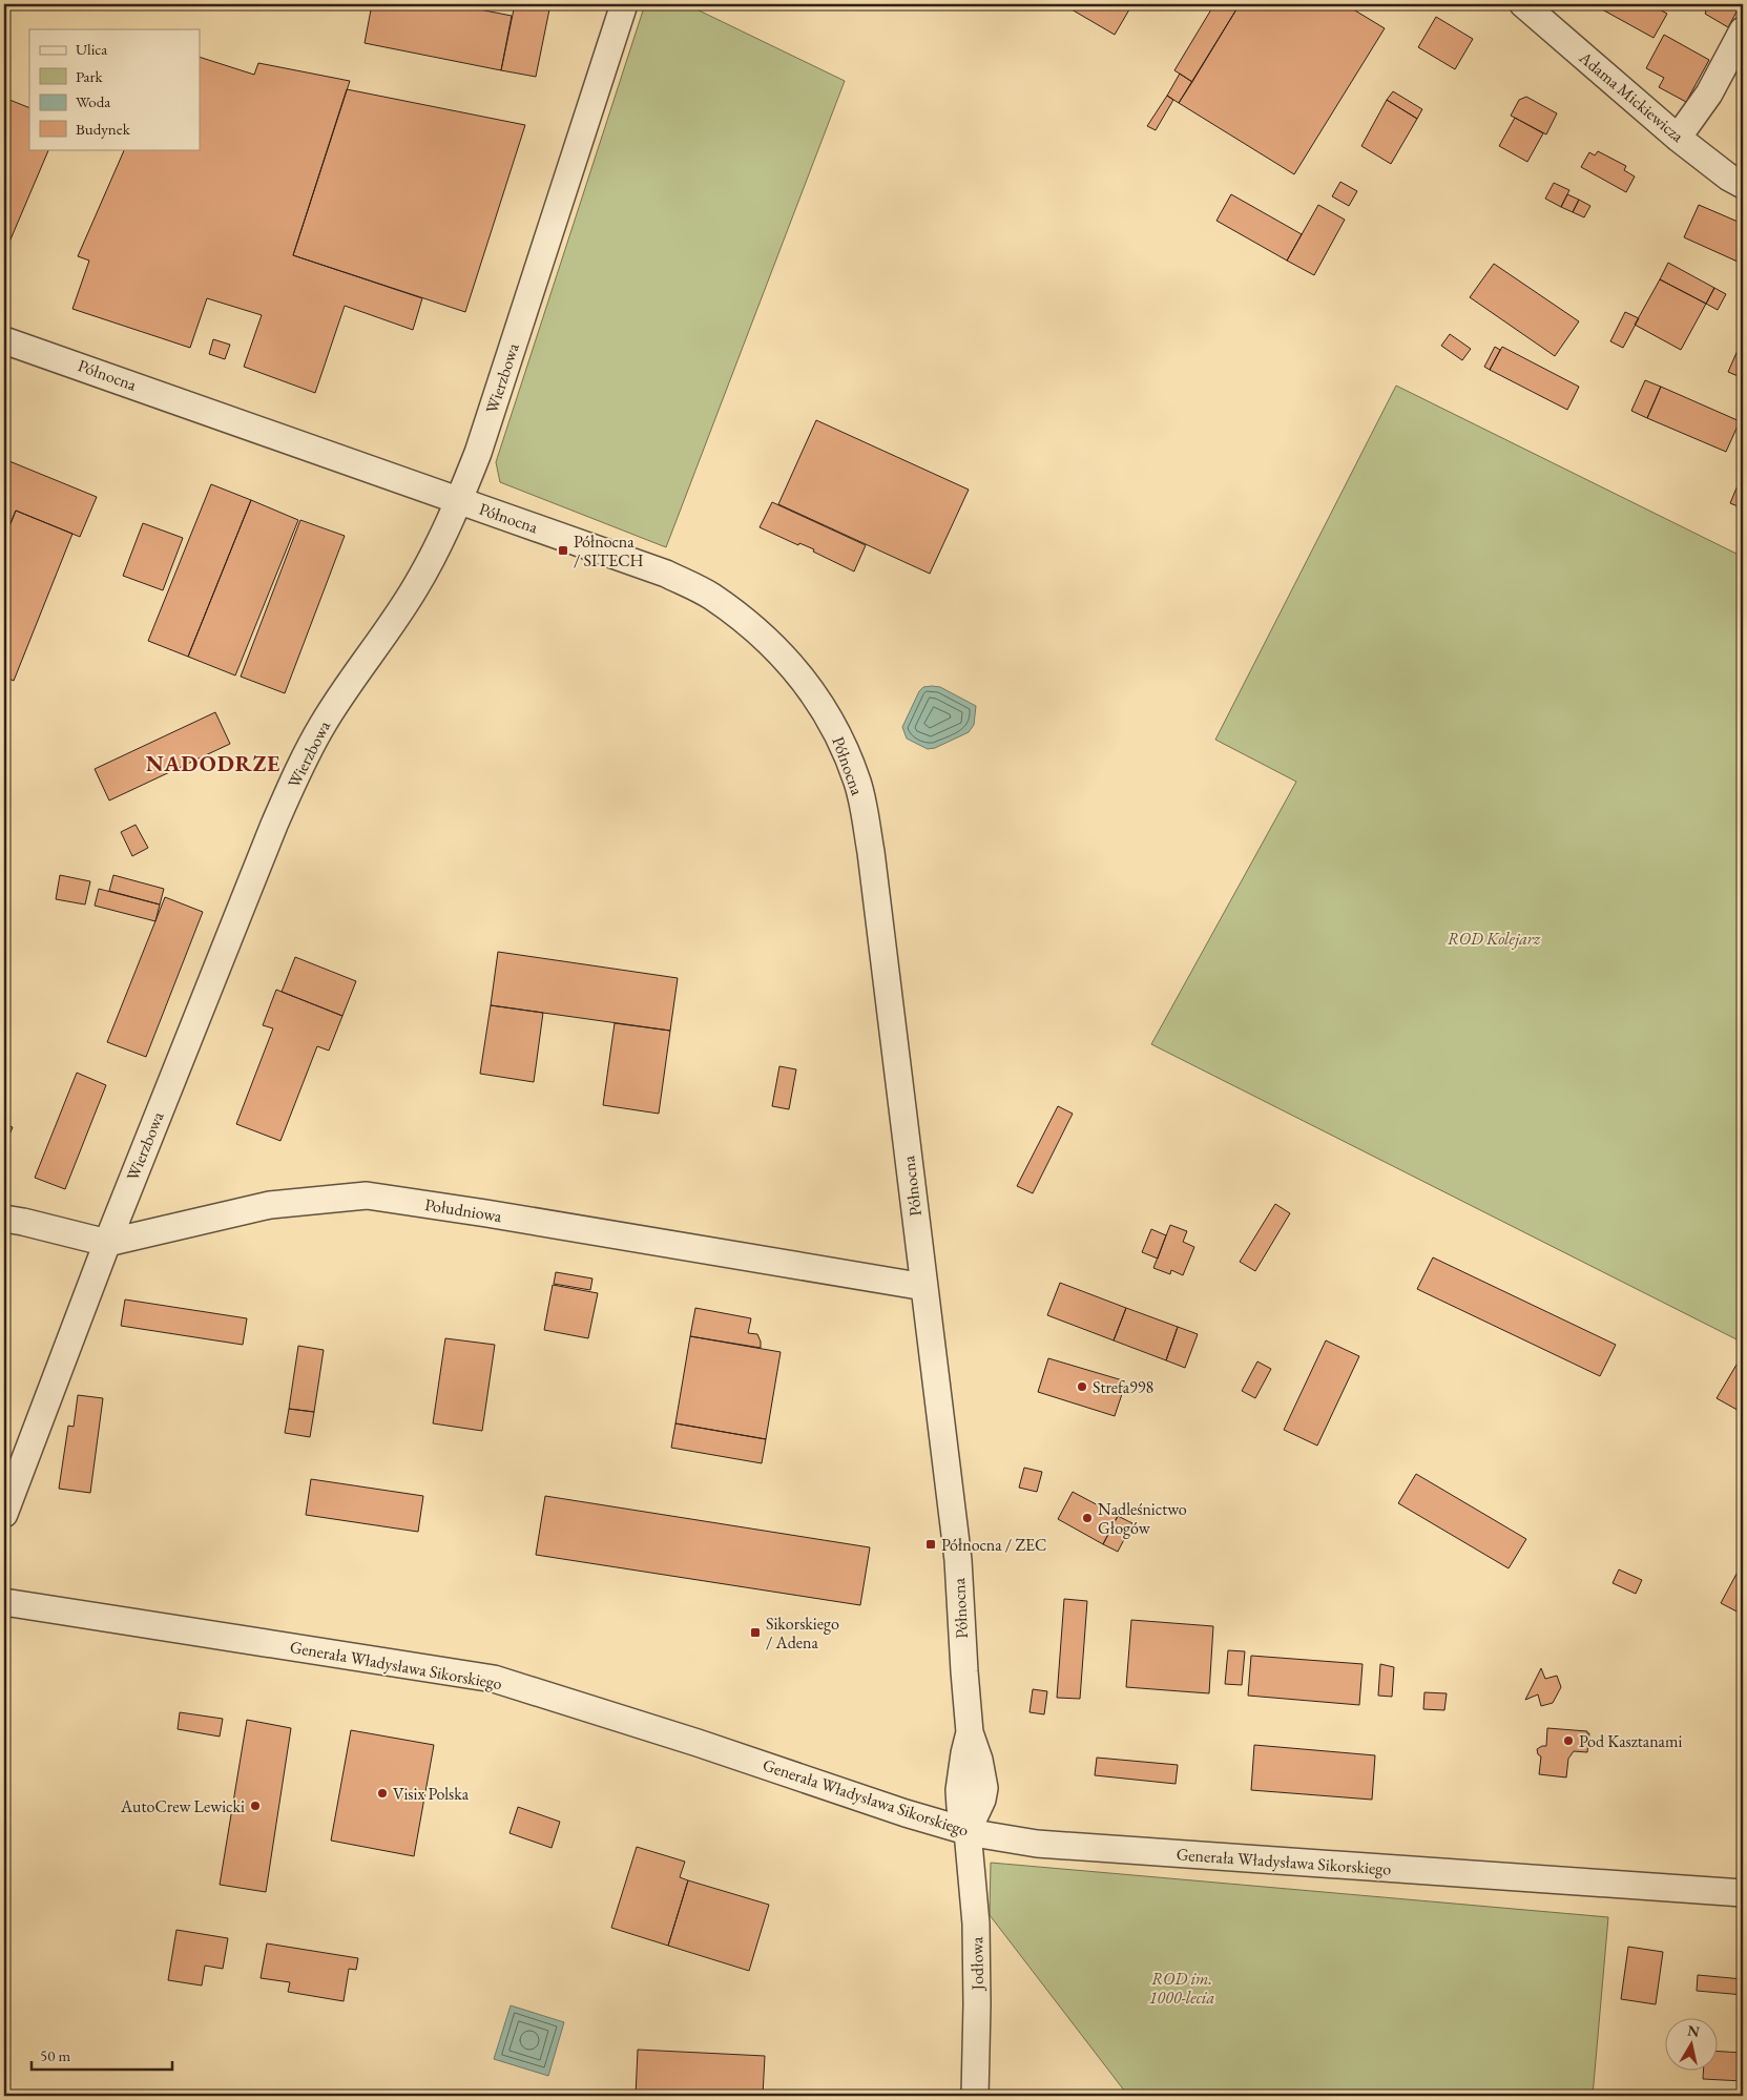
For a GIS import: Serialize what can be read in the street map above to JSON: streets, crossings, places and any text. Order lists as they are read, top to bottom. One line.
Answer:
{"streets":{"street":["Adama Mickiewicza","Północna","Wierzbowa","Południowa","Generała Władysława Sikorskiego","Jodłowa"]},"crossings":[["Północna","Wierzbowa"],["Północna","Południowa"],["Północna","Generała Władysława Sikorskiego"],["Północna","Jodłowa"],["Wierzbowa","Południowa"],["Generała Władysława Sikorskiego","Jodłowa"]],"districts":["NADODRZE"],"parks":["ROD Kolejarz","ROD im. 1000-lecia"],"places":{"transit":["Północna / SITECH","Północna / ZEC","Sikorskiego / Adena"],"other":["Strefa998","Nadleśnictwo Głogów","Pod Kasztanami","Visix Polska","AutoCrew Lewicki"]},"legend":["Ulica","Park","Woda","Budynek"],"scale_bar":"50 m","north":"top"}
